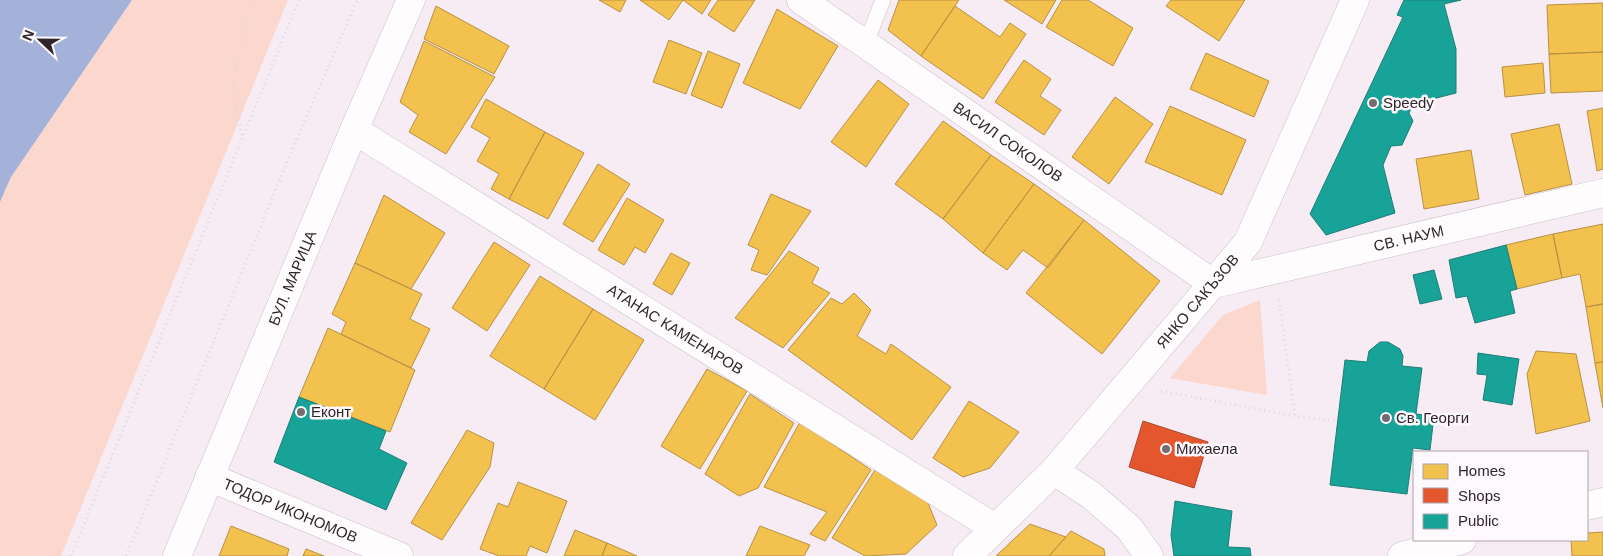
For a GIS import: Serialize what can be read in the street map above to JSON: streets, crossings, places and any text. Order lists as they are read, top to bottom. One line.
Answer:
{"streets":{"street":["ВАСИЛ СОКОЛОВ","СВ. НАУМ","БУЛ. МАРИЦА","ЯНКО САКЪЗОВ","АТАНАС КАМЕНАРОВ","ТОДОР ИКОНОМОВ"]},"crossings":[["ВАСИЛ СОКОЛОВ","СВ. НАУМ"],["ВАСИЛ СОКОЛОВ","ЯНКО САКЪЗОВ"],["СВ. НАУМ","ЯНКО САКЪЗОВ"],["БУЛ. МАРИЦА","АТАНАС КАМЕНАРОВ"],["БУЛ. МАРИЦА","ТОДОР ИКОНОМОВ"],["ЯНКО САКЪЗОВ","АТАНАС КАМЕНАРОВ"]],"places":["Speedy","Еконт","Св. Георги","Михаела"],"legend":["Homes","Shops","Public"],"north":"left"}
